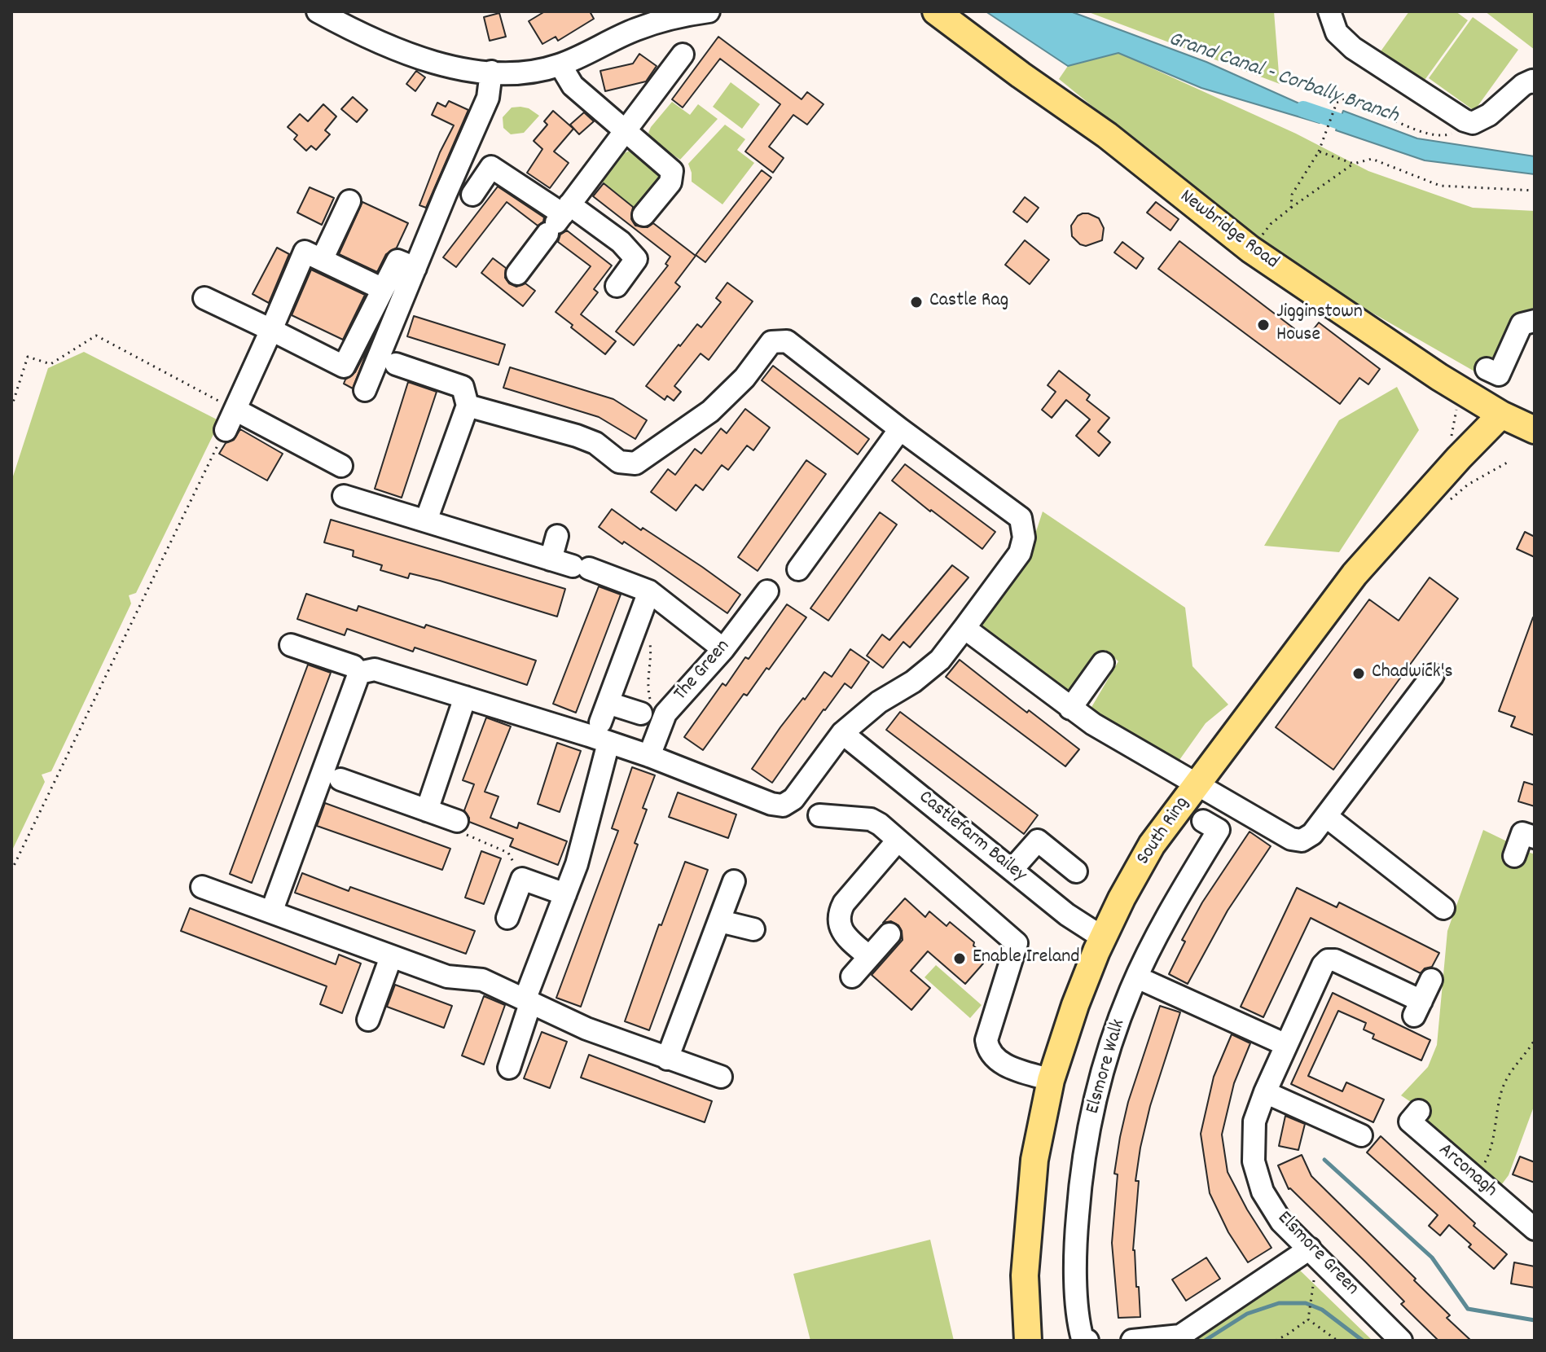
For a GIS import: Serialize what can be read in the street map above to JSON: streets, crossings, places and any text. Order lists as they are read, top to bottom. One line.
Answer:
{"streets":{"main road":["Newbridge Road","South Ring"],"street":["The Green","Castlefarm Bailey","Elsmore Walk","Arconagh","Elsmore Green"]},"crossings":[["Newbridge Road","South Ring"],["South Ring","Castlefarm Bailey"]],"water":["Grand Canal - Corbally Branch"],"places":["Castle Rag","Jigginstown House","Chadwick's","Enable Ireland"]}
